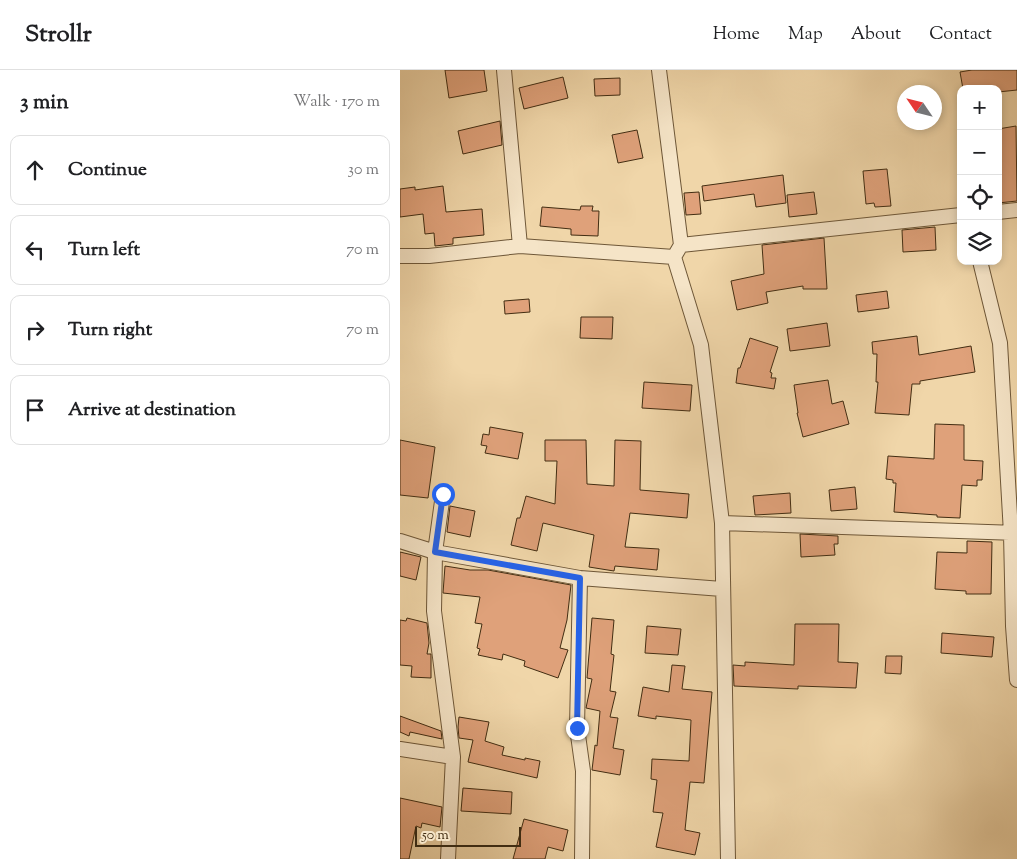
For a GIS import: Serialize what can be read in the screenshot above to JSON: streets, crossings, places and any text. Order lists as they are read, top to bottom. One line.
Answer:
{"scale_bar":"50 m","north":"top left","page":{"header":"Strollr","nav":["Home","Map","About","Contact"],"heading":["3 min","Walk · 170 m"],"map_buttons":["+","−"],"list":[["Continue","30 m"],["Turn left","70 m"],["Turn right","70 m"],"Arrive at destination"],"scale":"50 m"}}
